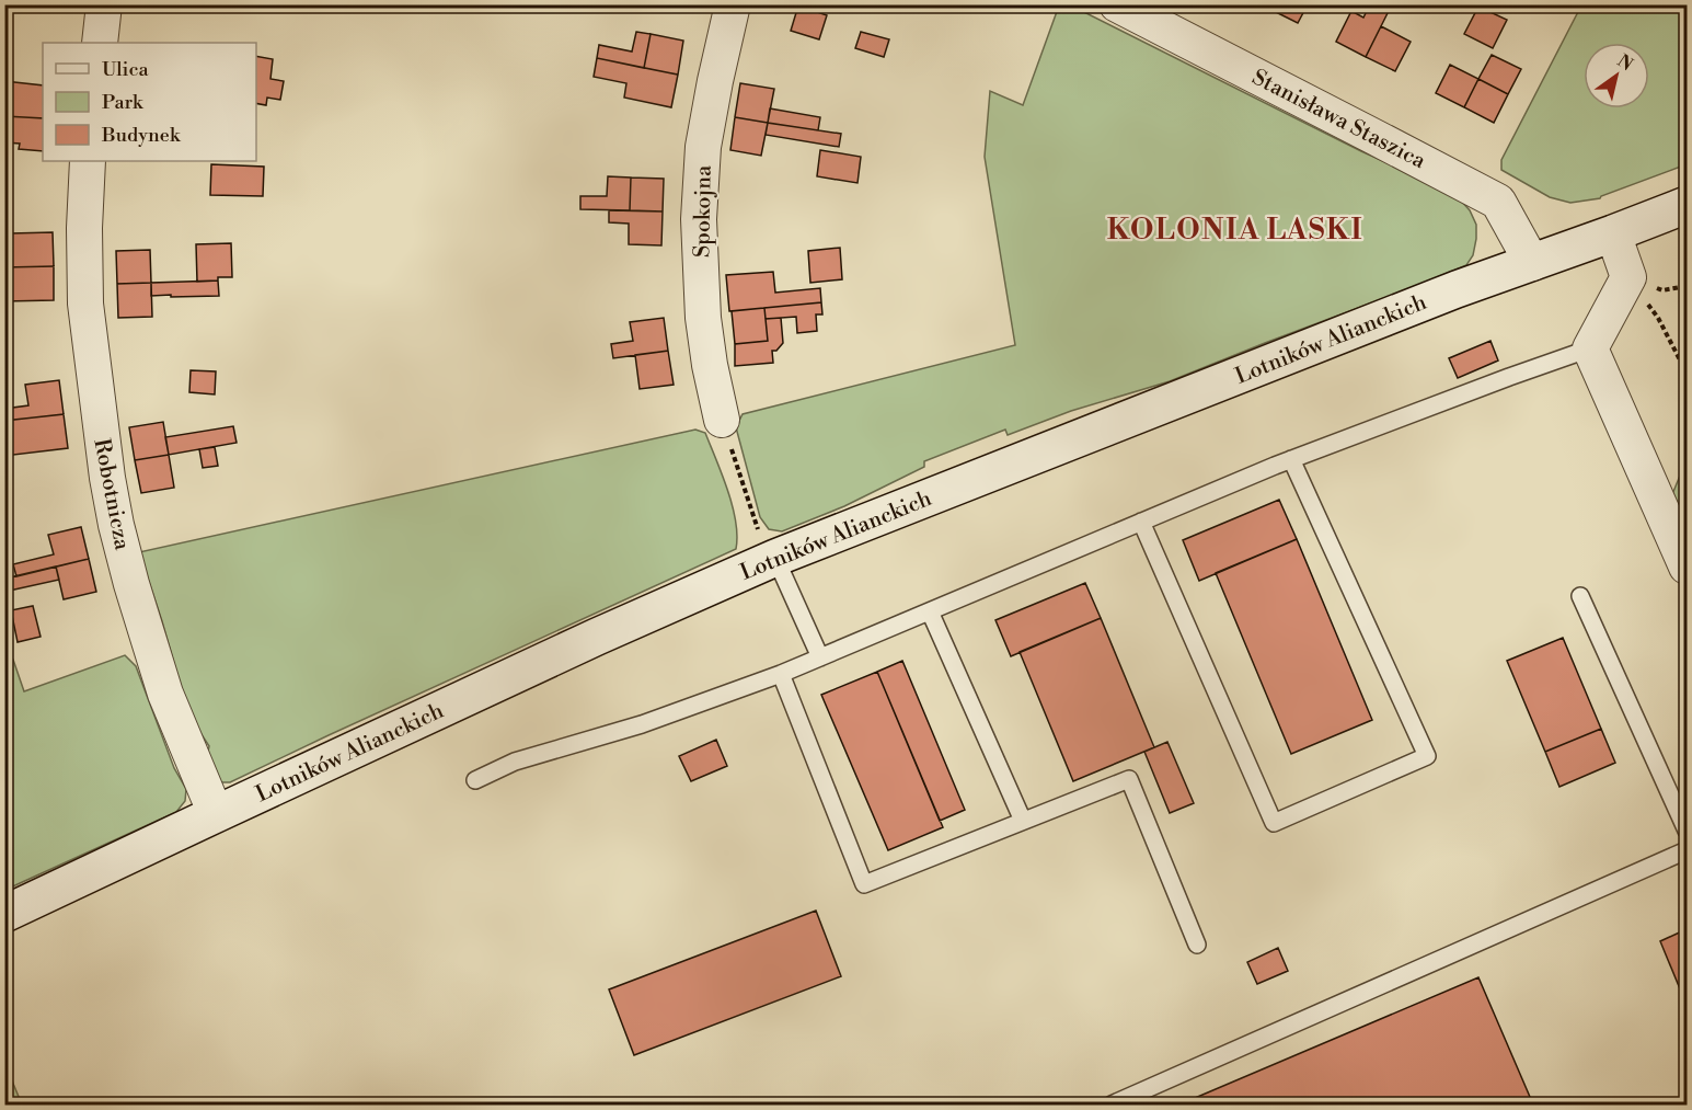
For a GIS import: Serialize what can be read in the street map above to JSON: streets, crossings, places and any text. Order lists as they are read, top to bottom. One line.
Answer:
{"streets":{"main road":["Lotników Alianckich"],"street":["Stanisława Staszica","Spokojna","Robotnicza"]},"crossings":[["Stanisława Staszica","Lotników Alianckich"],["Lotników Alianckich","Robotnicza"]],"districts":["KOLONIA LASKI"],"legend":["Ulica","Park","Budynek"],"north":"top right"}
